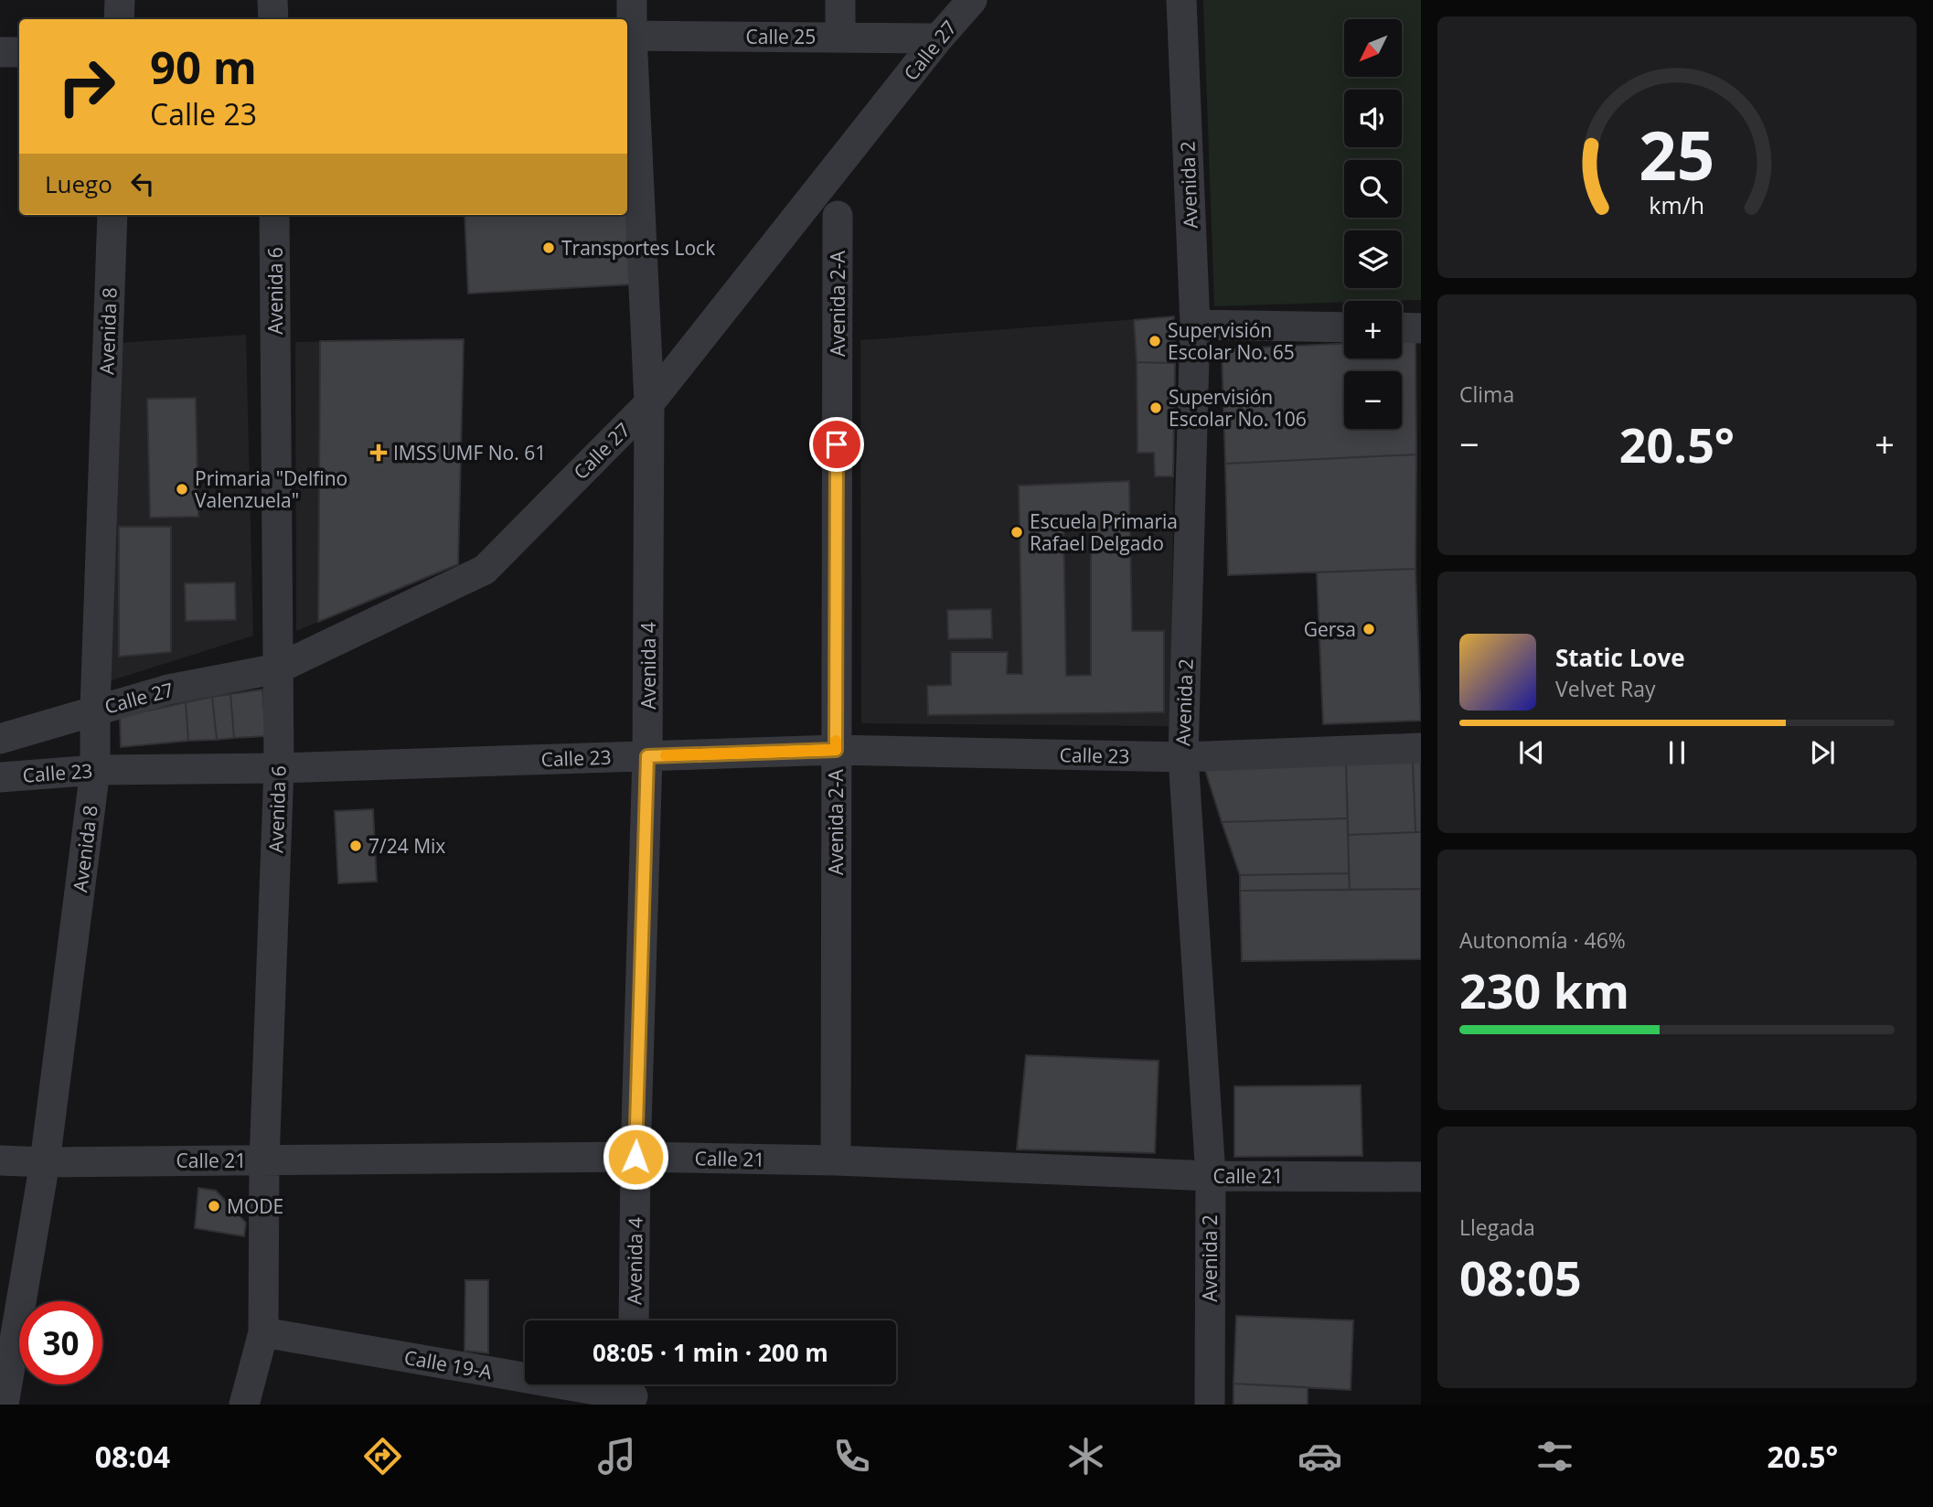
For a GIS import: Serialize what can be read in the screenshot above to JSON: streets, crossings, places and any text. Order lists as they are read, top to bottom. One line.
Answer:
{"streets":{"street":["Calle 25","Calle 27","Avenida 2","Avenida 6","Avenida 2-A","Avenida 8","Avenida 4","Calle 23","Calle 21","Calle 19-A"]},"crossings":[["Calle 25","Calle 27"],["Calle 25","Avenida 4"],["Calle 27","Avenida 6"],["Calle 27","Avenida 8"],["Calle 27","Avenida 4"],["Avenida 2","Calle 23"],["Avenida 2","Calle 21"],["Avenida 6","Calle 23"],["Avenida 6","Calle 21"],["Avenida 6","Calle 19-A"],["Avenida 2-A","Calle 23"],["Avenida 2-A","Calle 21"],["Avenida 8","Calle 23"],["Avenida 8","Calle 21"],["Avenida 4","Calle 23"],["Avenida 4","Calle 21"]],"places":{"other":["Transportes Lock","Supervisión Escolar No. 65","Supervisión Escolar No. 106","Primaria \"Delfino Valenzuela\"","Escuela Primaria Rafael Delgado","Gersa","7/24 Mix","MODE"],"health":["IMSS UMF No. 61"]},"north":"bottom left","page":{"map_buttons":["+","−"],"turn":["90 m","Calle 23"],"then":"Luego","tile":["Clima",["Autonomía · 46%","230 km"],["Llegada","08:05"]],"heat":["−","20.5°","+"],"song":["Static Love","Velvet Ray"],"limit":"30","trip":"08:05 · 1 min · 200 m","tabs":["08:04","20.5°"],"gauge":["25","km/h"]}}
